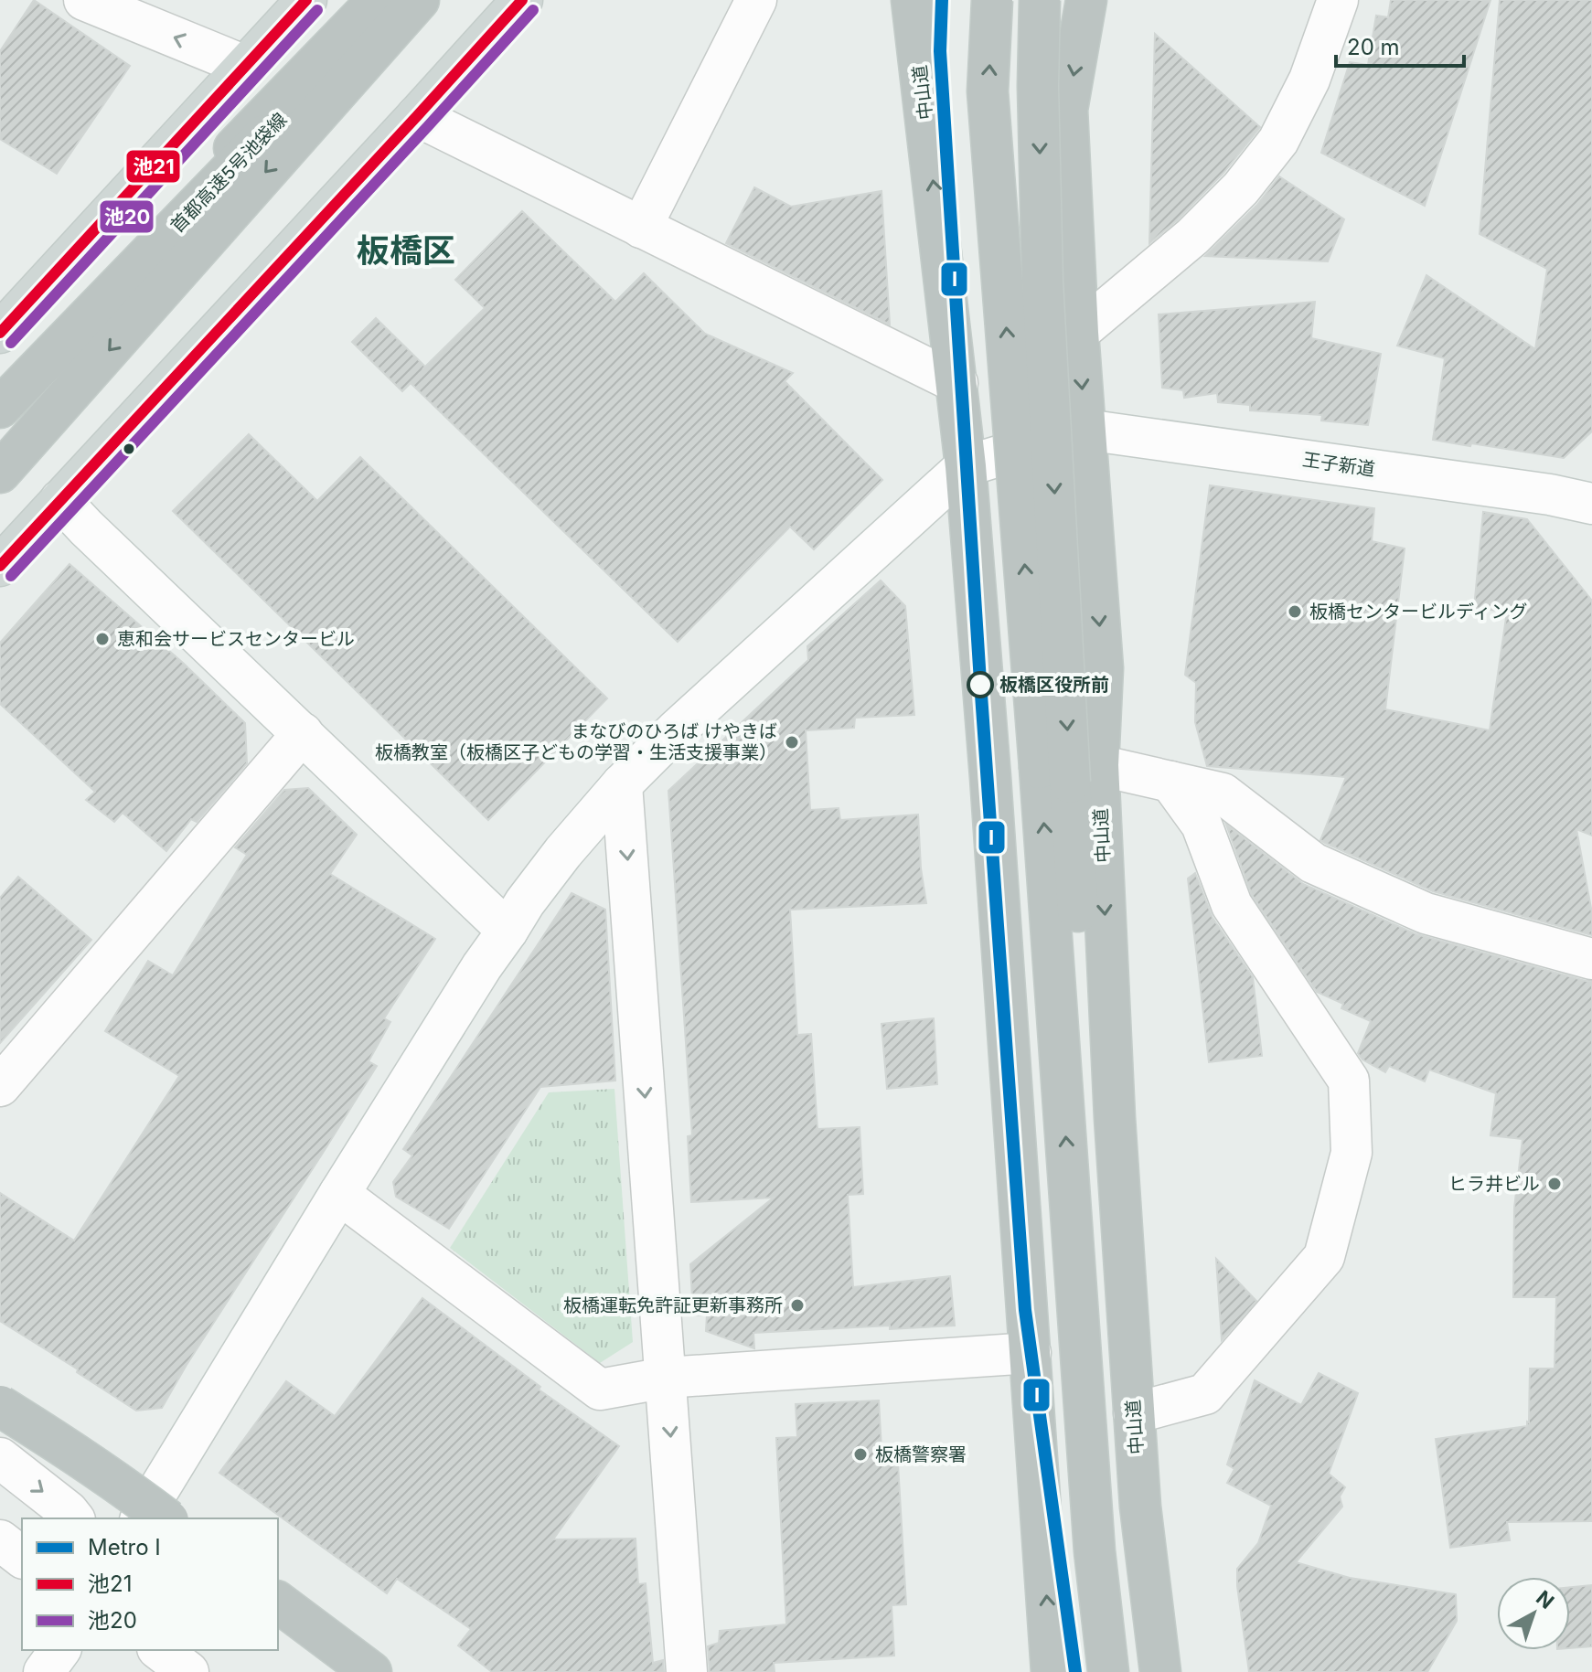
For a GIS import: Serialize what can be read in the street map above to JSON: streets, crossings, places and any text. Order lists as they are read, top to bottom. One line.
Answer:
{"streets":{"highway":["中山道","首都高速5号池袋線"],"street":["王子新道"]},"crossings":[["中山道","王子新道"]],"districts":["板橋区"],"places":["板橋センタービルディング","恵和会サービスセンタービル","板橋区役所前","まなびのひろば けやきば 板橋教室（板橋区子どもの学習・生活支援事業）","ヒラ井ビル","板橋運転免許証更新事務所","板橋警察署"],"lines":["metro line I","transit line 池21","transit line 池20"],"legend":["Metro I","池21","池20"],"scale_bar":"20 m","north":"top right"}
